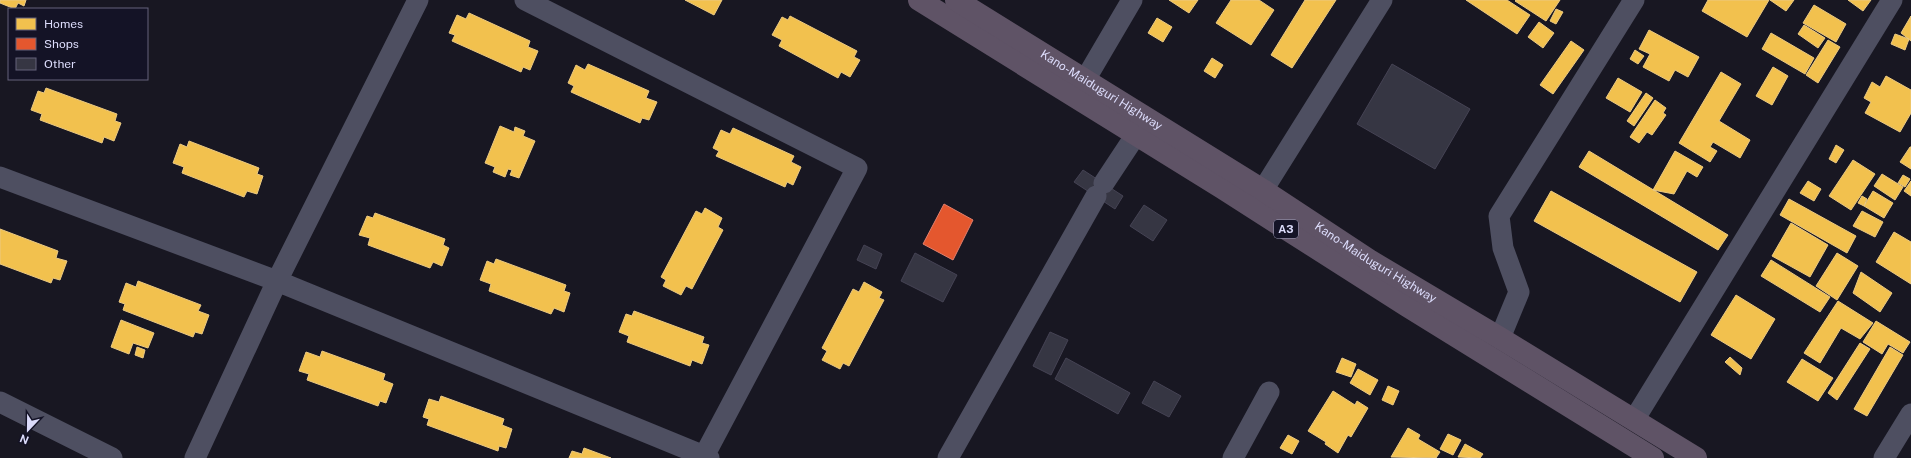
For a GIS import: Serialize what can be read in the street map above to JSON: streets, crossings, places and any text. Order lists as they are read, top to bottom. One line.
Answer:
{"streets":{"highway":["Kano-Maiduguri Highway","A3"]},"legend":["Homes","Shops","Other"],"north":"bottom"}
